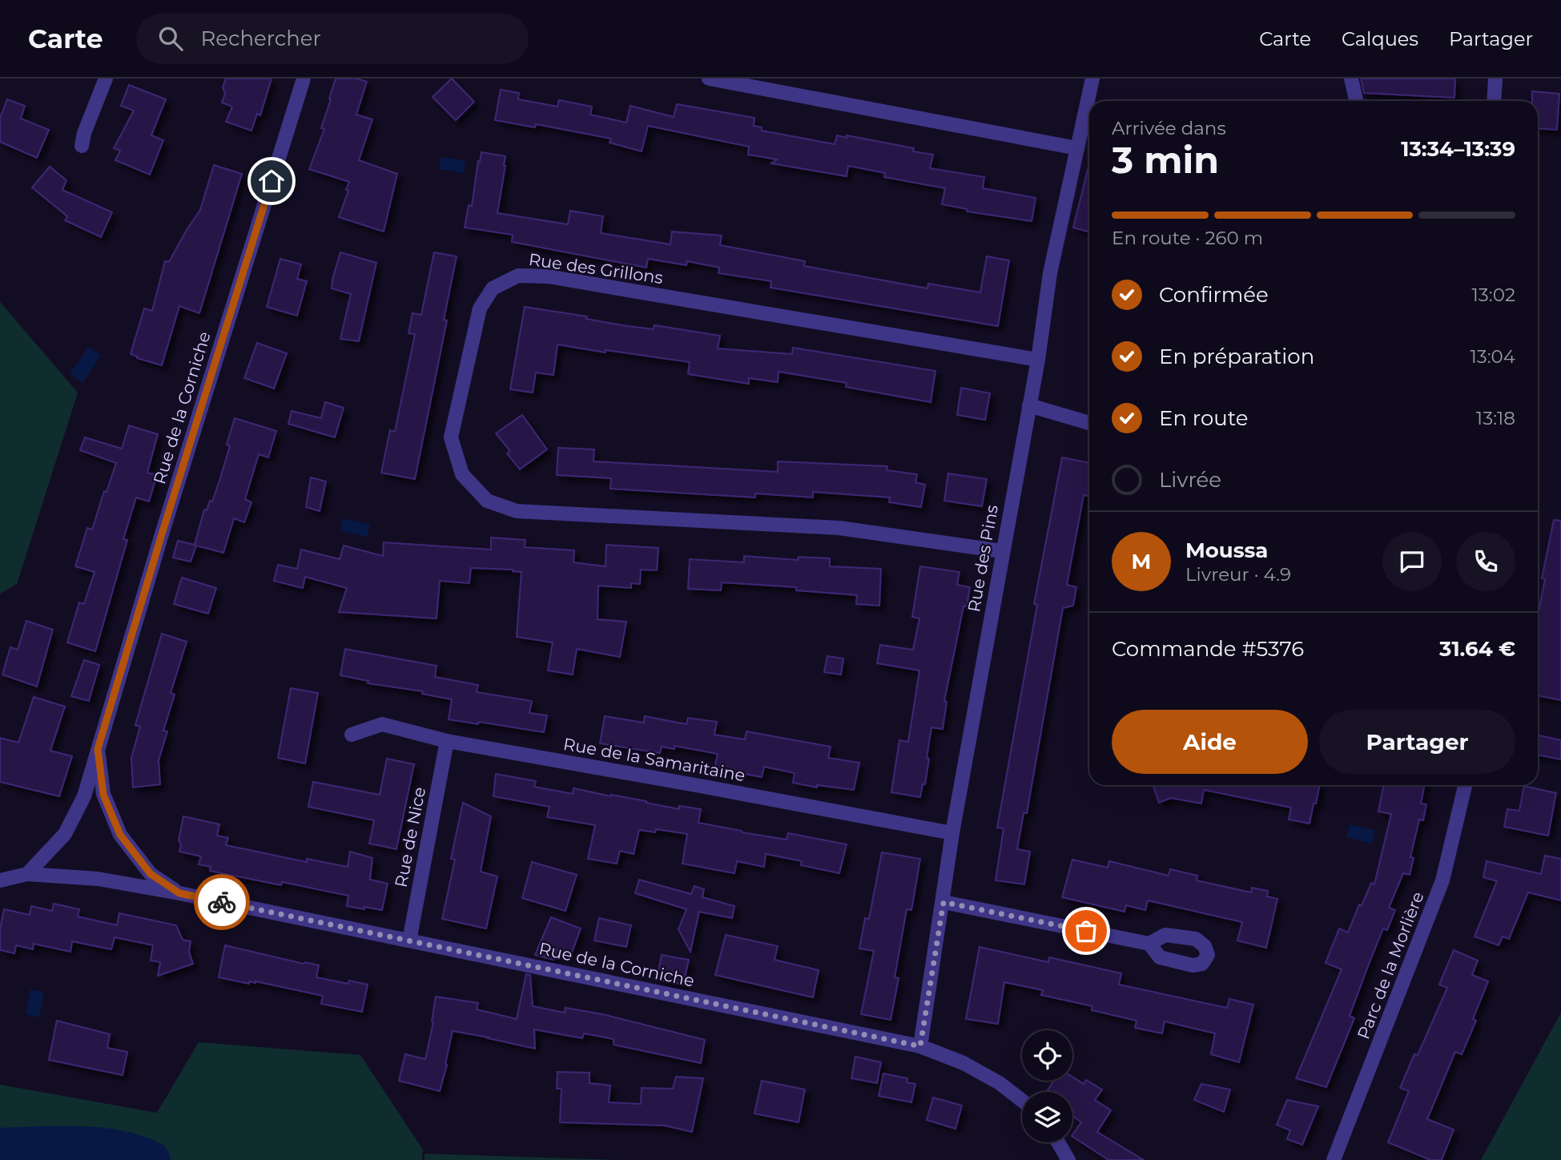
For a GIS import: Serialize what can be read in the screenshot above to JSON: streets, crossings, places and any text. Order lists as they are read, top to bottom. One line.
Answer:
{"streets":{"street":["Rue des Grillons","Rue de la Corniche","Rue des Pins","Rue de la Samaritaine","Rue de Nice","Parc de la Morlière"]},"crossings":[["Rue des Grillons","Rue des Pins"],["Rue de la Corniche","Rue des Pins"],["Rue de la Corniche","Rue de Nice"],["Rue des Pins","Rue de la Samaritaine"],["Rue de la Samaritaine","Rue de Nice"]],"page":{"header":"Carte","search":"Rechercher","nav":["Carte","Calques","Partager"],"heading":["3 min","Arrivée dans","13:34–13:39"],"panel":["Moussa","Livreur · 4.9","Commande #5376","31.64 €"],"bar":"En route · 260 m","list":[["Confirmée","13:02"],["En préparation","13:04"],["En route","13:18"],"Livrée"],"round":"M","buttons":["Aide","Partager"]}}
